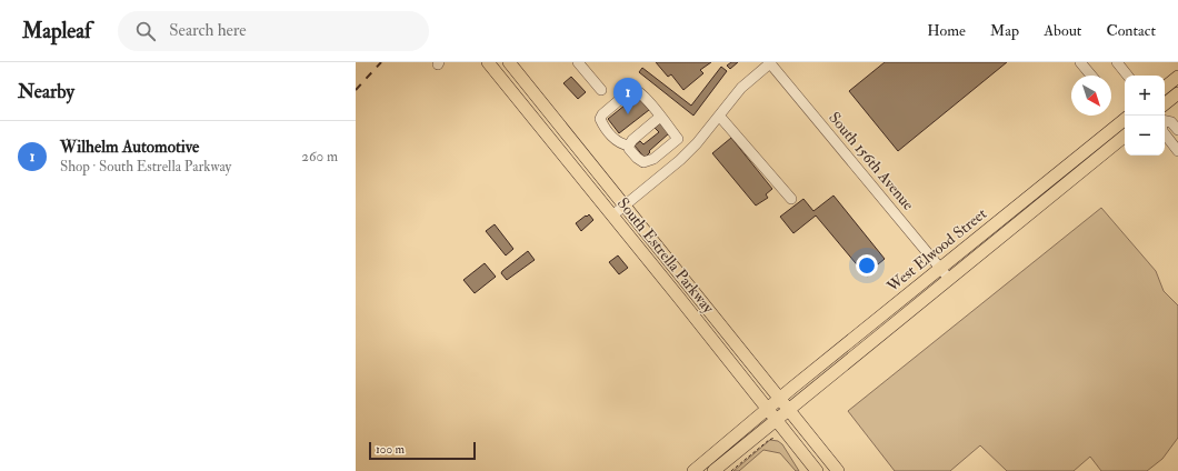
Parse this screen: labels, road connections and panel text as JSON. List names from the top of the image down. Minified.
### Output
{"streets":{"main road":["West Elwood Street","South Estrella Parkway"],"street":["South 156th Avenue"]},"crossings":[["South 156th Avenue","West Elwood Street"],["West Elwood Street","South Estrella Parkway"]],"scale_bar":"100 m","north":"bottom right","page":{"header":"Mapleaf","search":"Search here","nav":["Home","Map","About","Contact"],"heading":"Nearby","map_buttons":["+","−"],"pins":"1","list":[{"mark":"1","name":"Wilhelm Automotive","note":"Shop · South Estrella Parkway","value":"260 m"}],"scale":"100 m"}}
